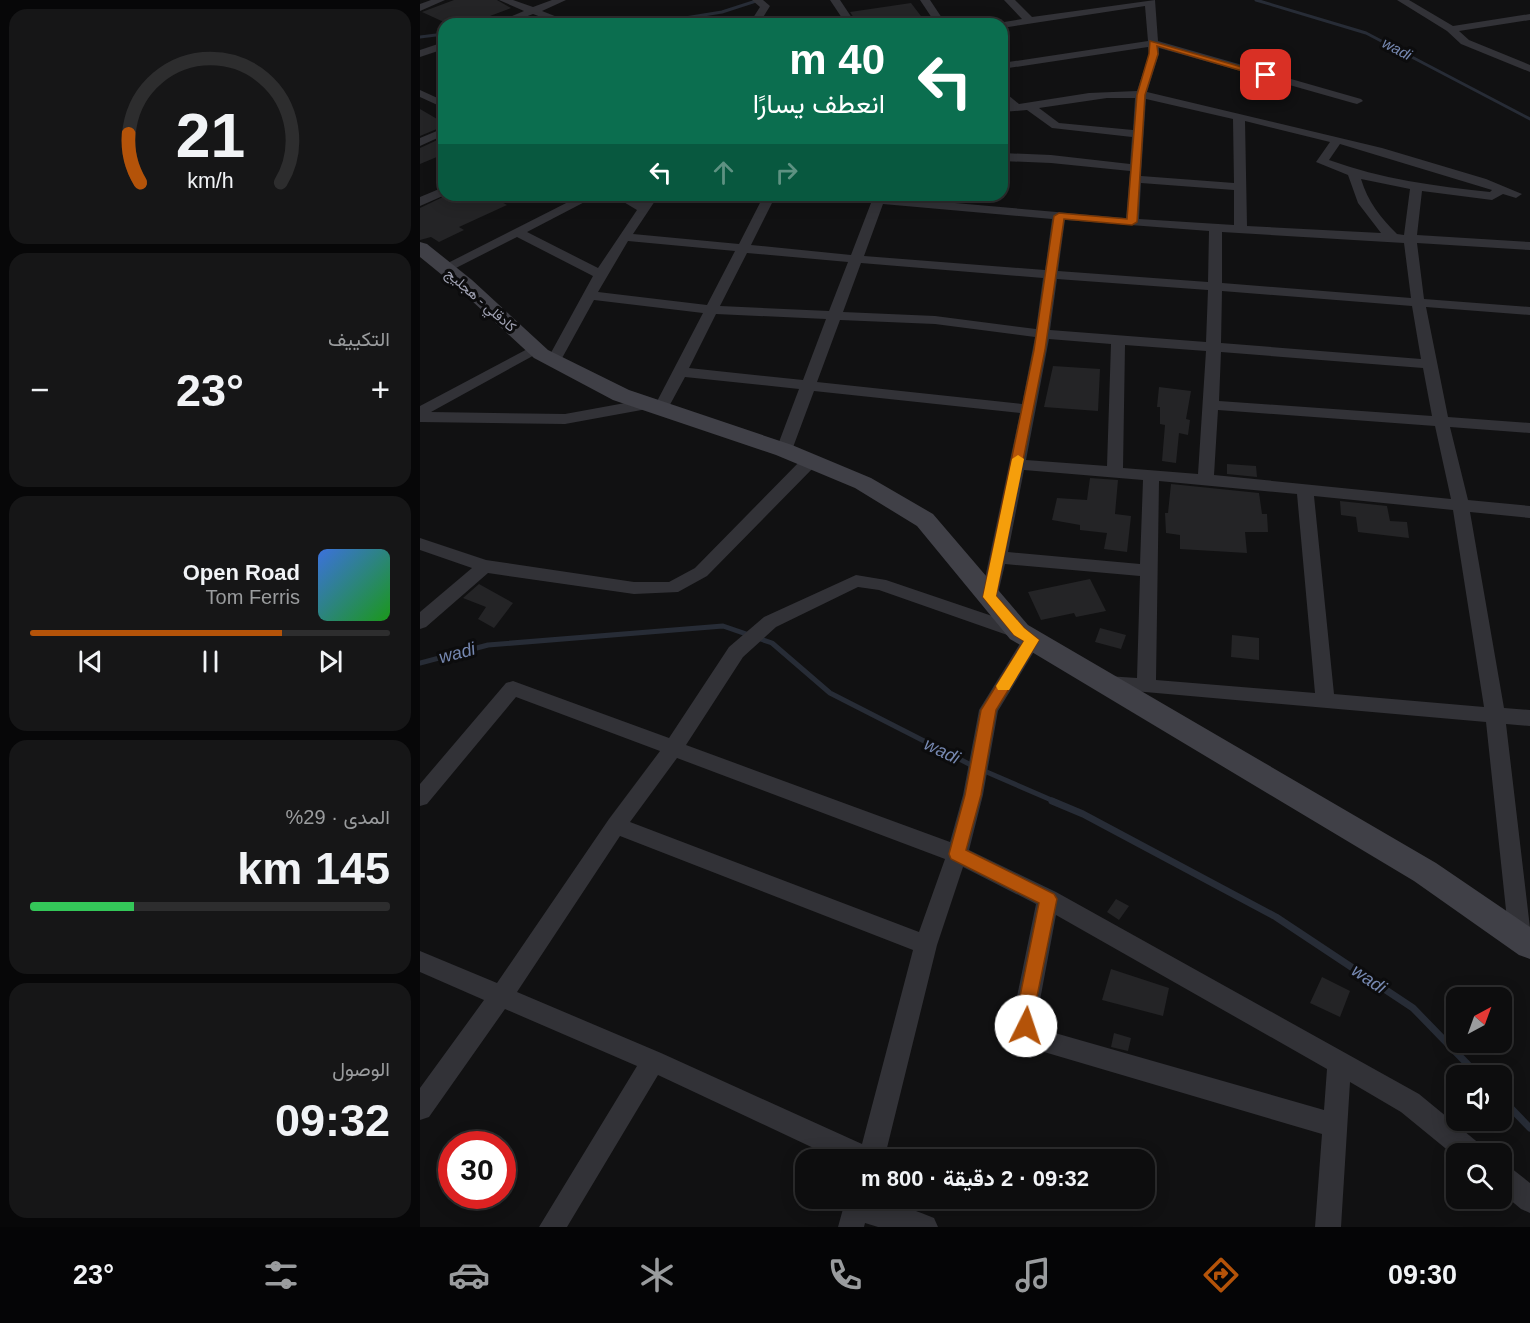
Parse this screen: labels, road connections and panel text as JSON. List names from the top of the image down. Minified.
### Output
{"streets":{"street":["كادقلي - هجليج"]},"water":["wadi"],"north":"top right","page":{"turn":["40 m","انعطف يسارًا"],"tile":["التكييف",["المدى · 29%","145 km"],["الوصول","09:32"]],"heat":["−","23°","+"],"song":["Open Road","Tom Ferris"],"limit":"30","trip":"09:32 · 2 دقيقة · 800 m","tabs":["09:30","23°"],"gauge":["21","km/h"]}}
